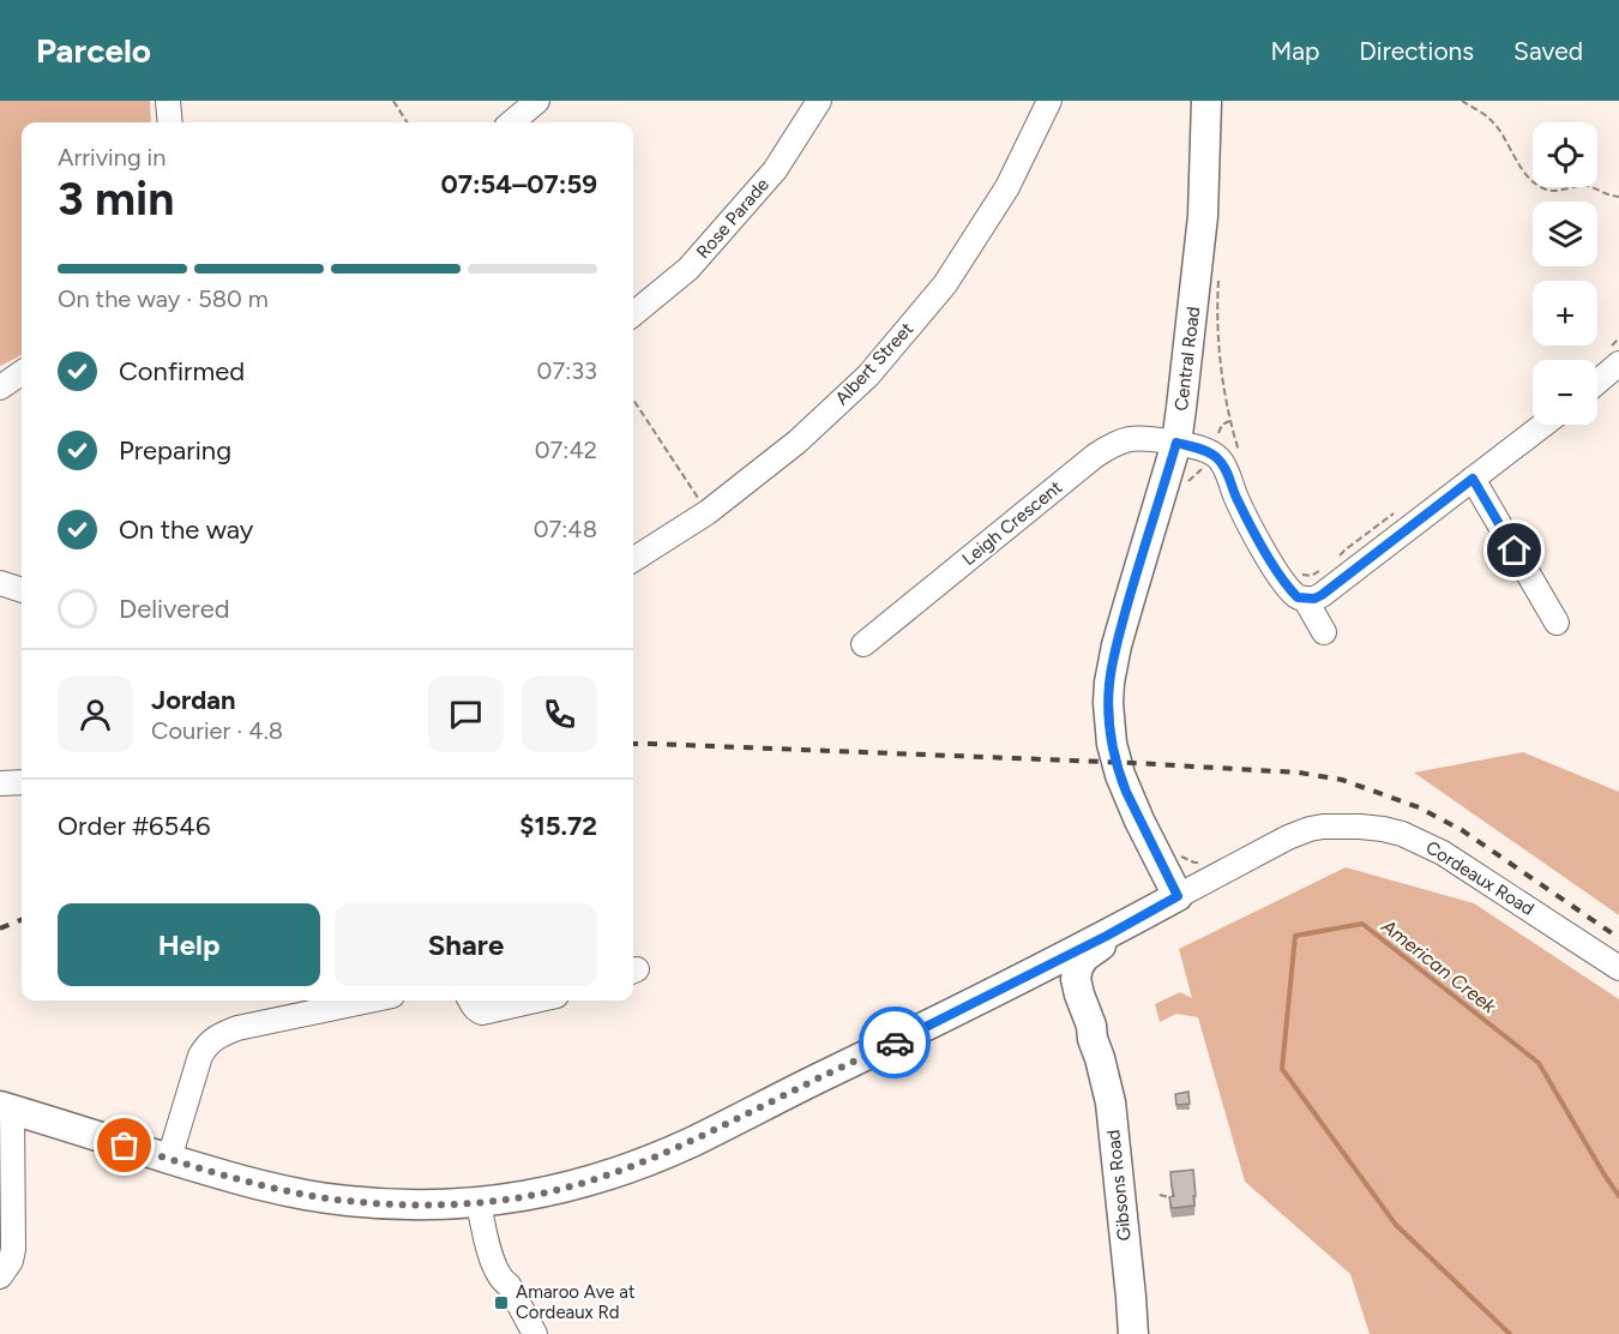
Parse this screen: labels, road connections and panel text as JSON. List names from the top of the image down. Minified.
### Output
{"streets":{"main road":["Central Road","Cordeaux Road","Gibsons Road"],"street":["Rose Parade","Albert Street","Leigh Crescent"]},"crossings":[["Central Road","Leigh Crescent"],["Central Road","Cordeaux Road"],["Cordeaux Road","Gibsons Road"]],"water":["American Creek"],"places":{"transit":["Amaroo Ave at Cordeaux Rd"]},"page":{"header":"Parcelo","nav":["Map","Directions","Saved"],"map_buttons":["+","−"],"heading":["3 min","Arriving in","07:54–07:59"],"panel":["Jordan","Courier · 4.8","Order #6546","$15.72"],"bar":"On the way · 580 m","list":[["Confirmed","07:33"],["Preparing","07:42"],["On the way","07:48"],"Delivered"],"buttons":["Help","Share"]}}
